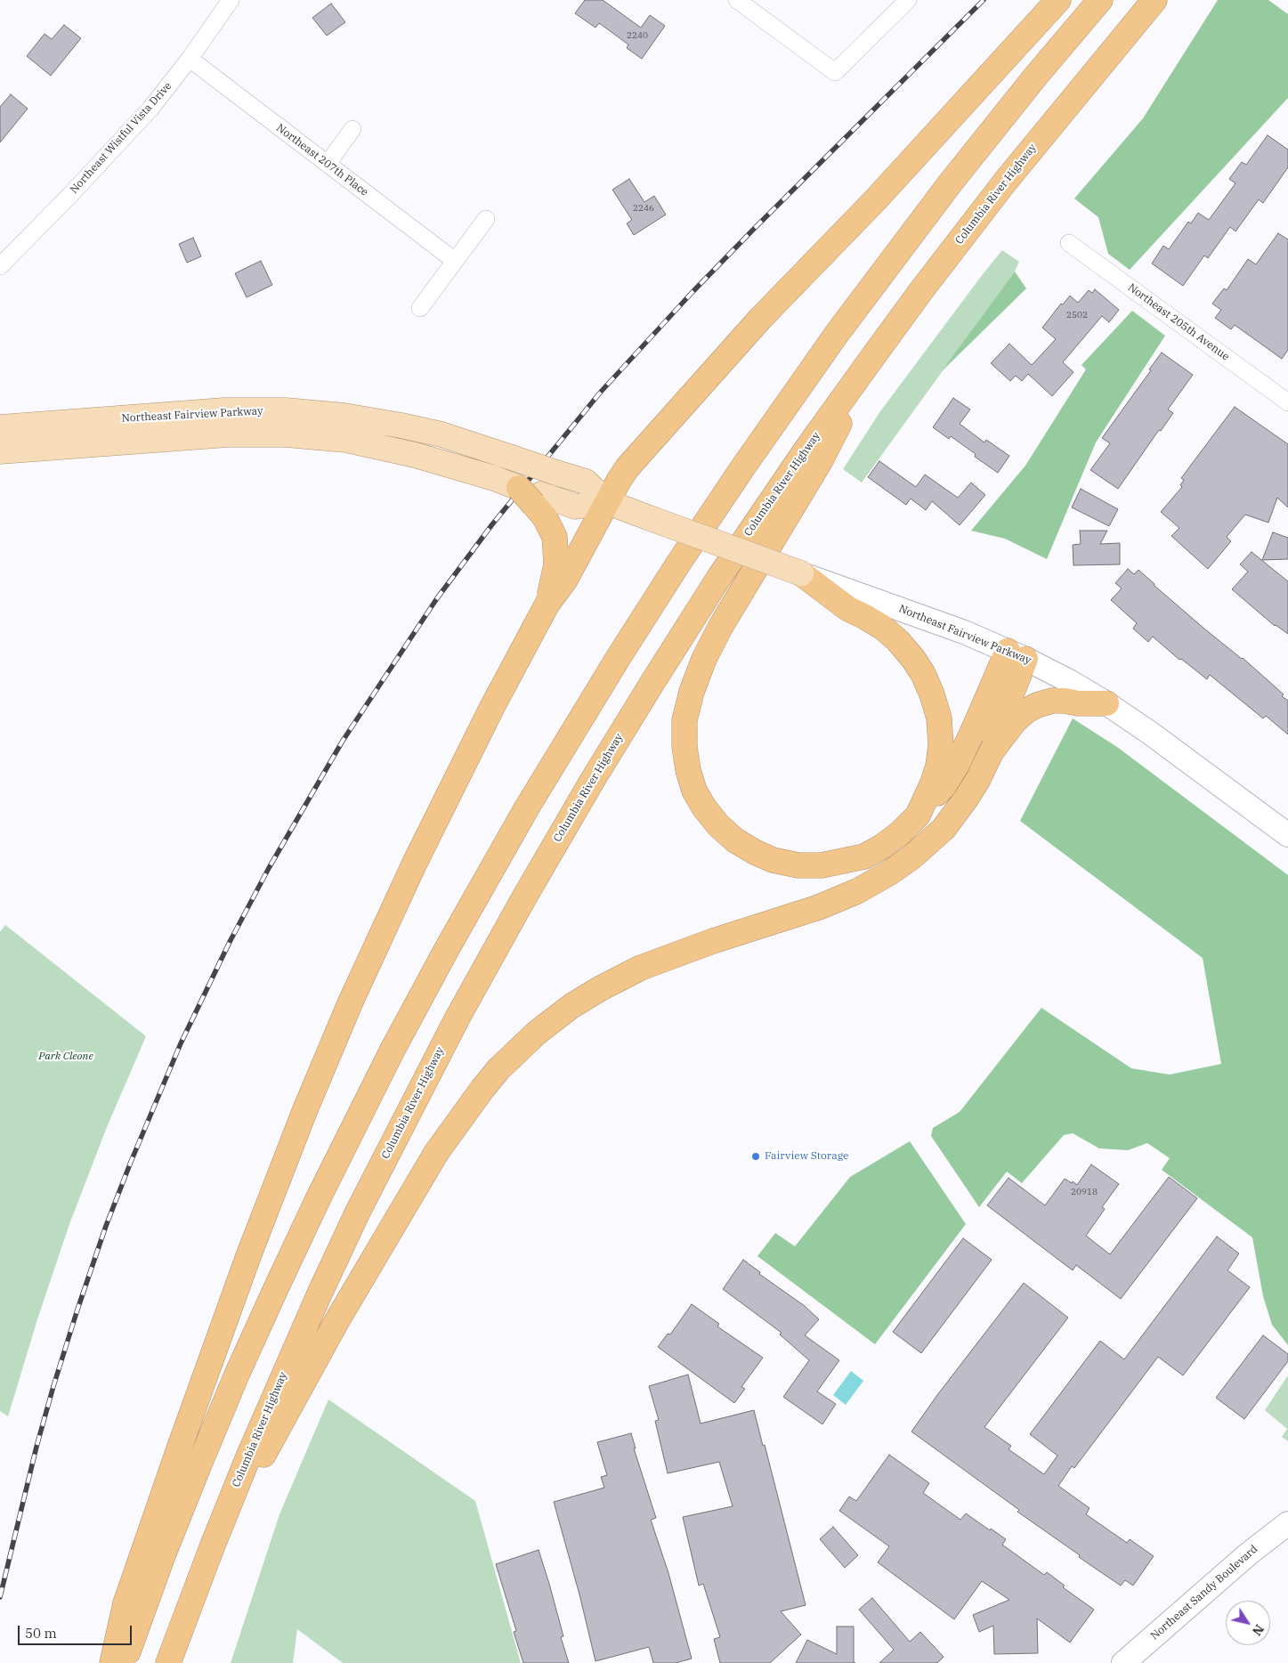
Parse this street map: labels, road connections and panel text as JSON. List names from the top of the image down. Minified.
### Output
{"streets":{"highway":["Columbia River Highway"],"main road":["Northeast Fairview Parkway","Northeast Sandy Boulevard"],"street":["Northeast Wistful Vista Drive","Northeast 207th Place","Northeast 205th Avenue"]},"crossings":[["Northeast Wistful Vista Drive","Northeast 207th Place"]],"parks":["Park Cleone"],"places":["Fairview Storage"],"house_numbers":["2240","2246","2502","20918"],"scale_bar":"50 m","north":"bottom right"}
